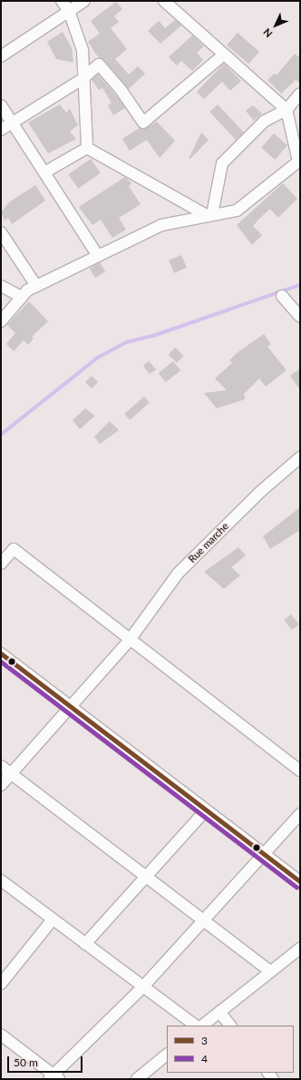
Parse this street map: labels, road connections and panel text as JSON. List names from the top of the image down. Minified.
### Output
{"streets":{"street":["Rue marche"]},"lines":["transit line 3","transit line 4"],"legend":["3","4"],"scale_bar":"50 m","north":"bottom left"}
